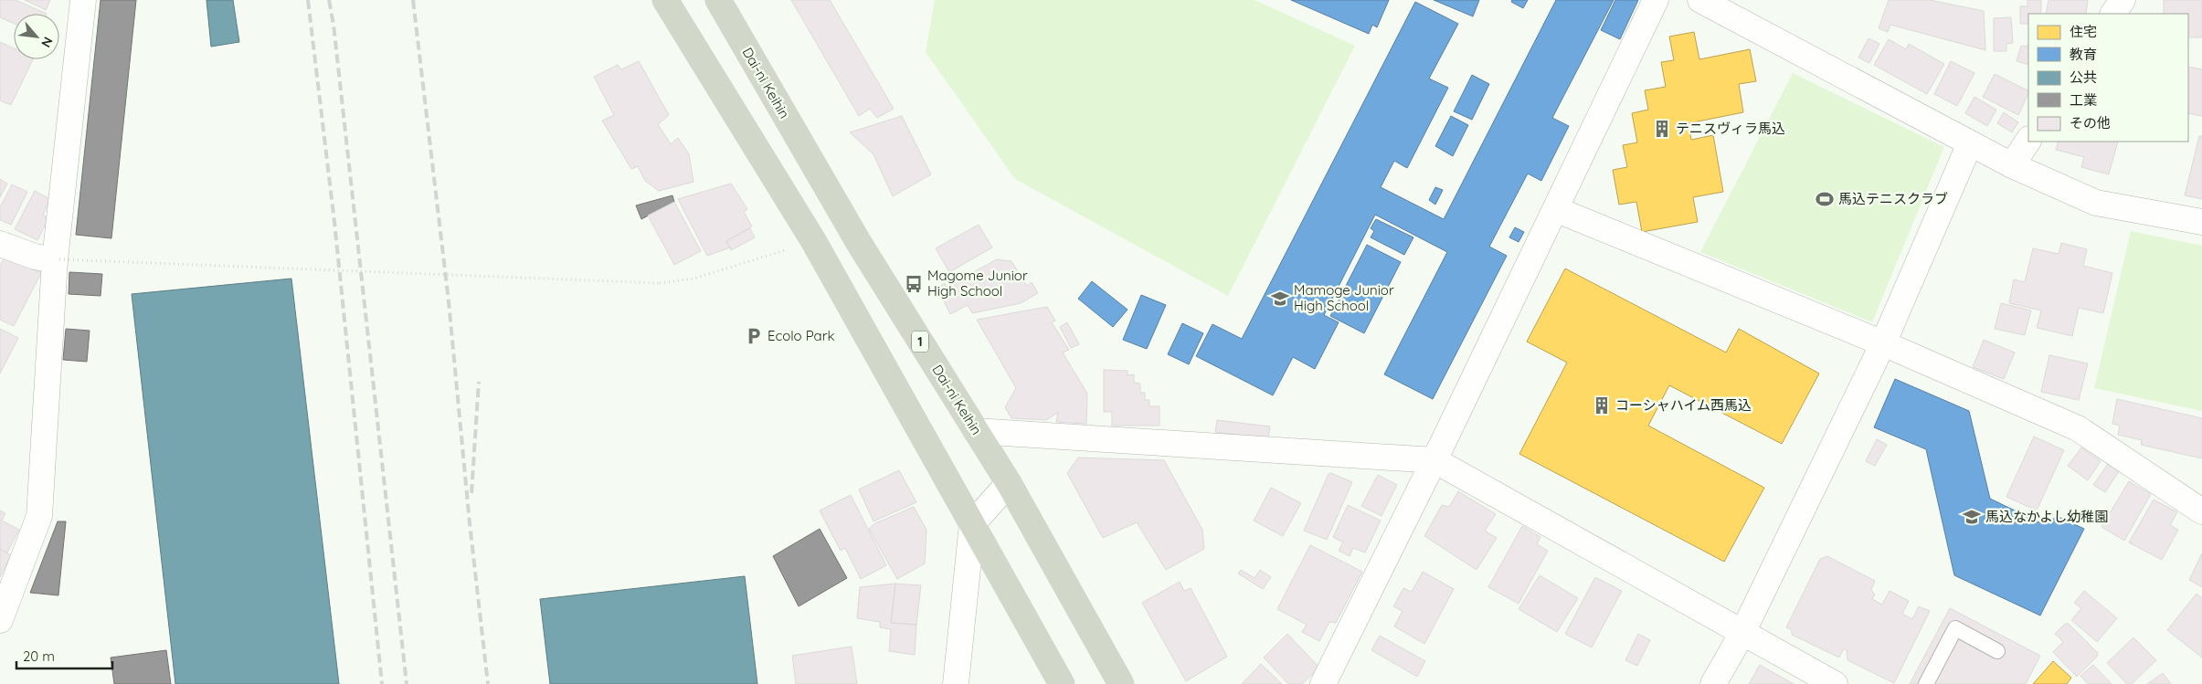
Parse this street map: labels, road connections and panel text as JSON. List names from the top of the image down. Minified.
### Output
{"streets":{"highway":["Dai-ni Keihin","1"]},"places":{"building":["テニスヴィラ馬込","コーシャハイム西馬込"],"sports":["馬込テニスクラブ"],"bus stop":["Magome Junior High School"],"school or university":["Mamoge Junior High School","馬込なかよし幼稚園"],"parking":["Ecolo Park"]},"legend":["住宅","教育","公共","工業","その他"],"scale_bar":"20 m","north":"bottom right"}
